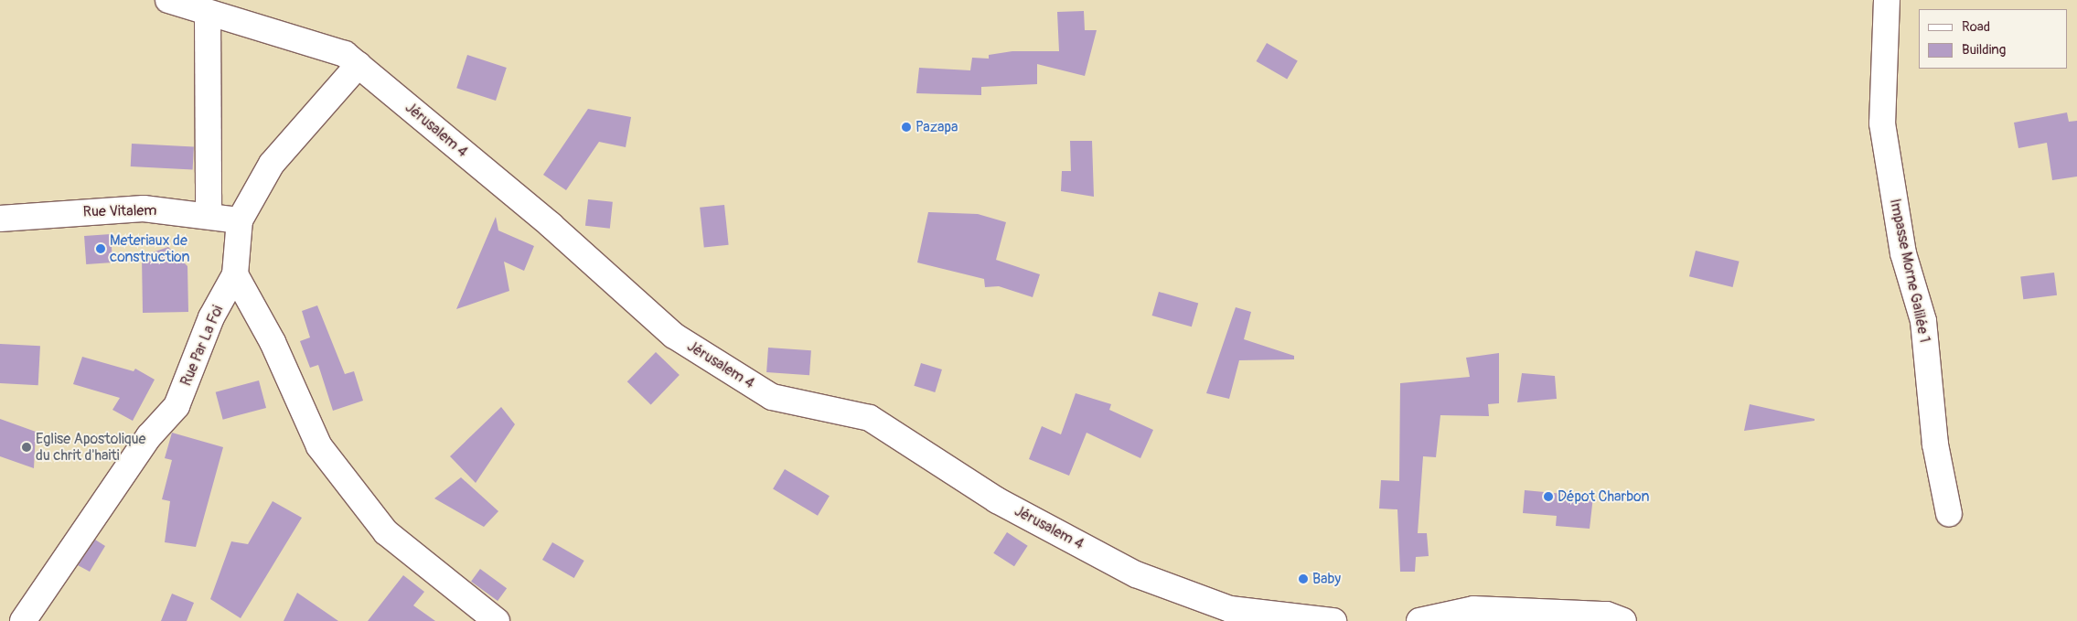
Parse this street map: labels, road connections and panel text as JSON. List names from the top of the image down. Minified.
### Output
{"streets":{"street":["Jérusalem 4","Rue Vitalem","Impasse Morne Galilée 1","Rue Par La Foi"]},"crossings":[["Jérusalem 4","Rue Par La Foi"],["Rue Vitalem","Rue Par La Foi"]],"places":["Pazapa","Meteriaux de construction","Eglise Apostolique du chrit d'haiti","Dépot Charbon","Baby"],"legend":["Road","Building"]}
